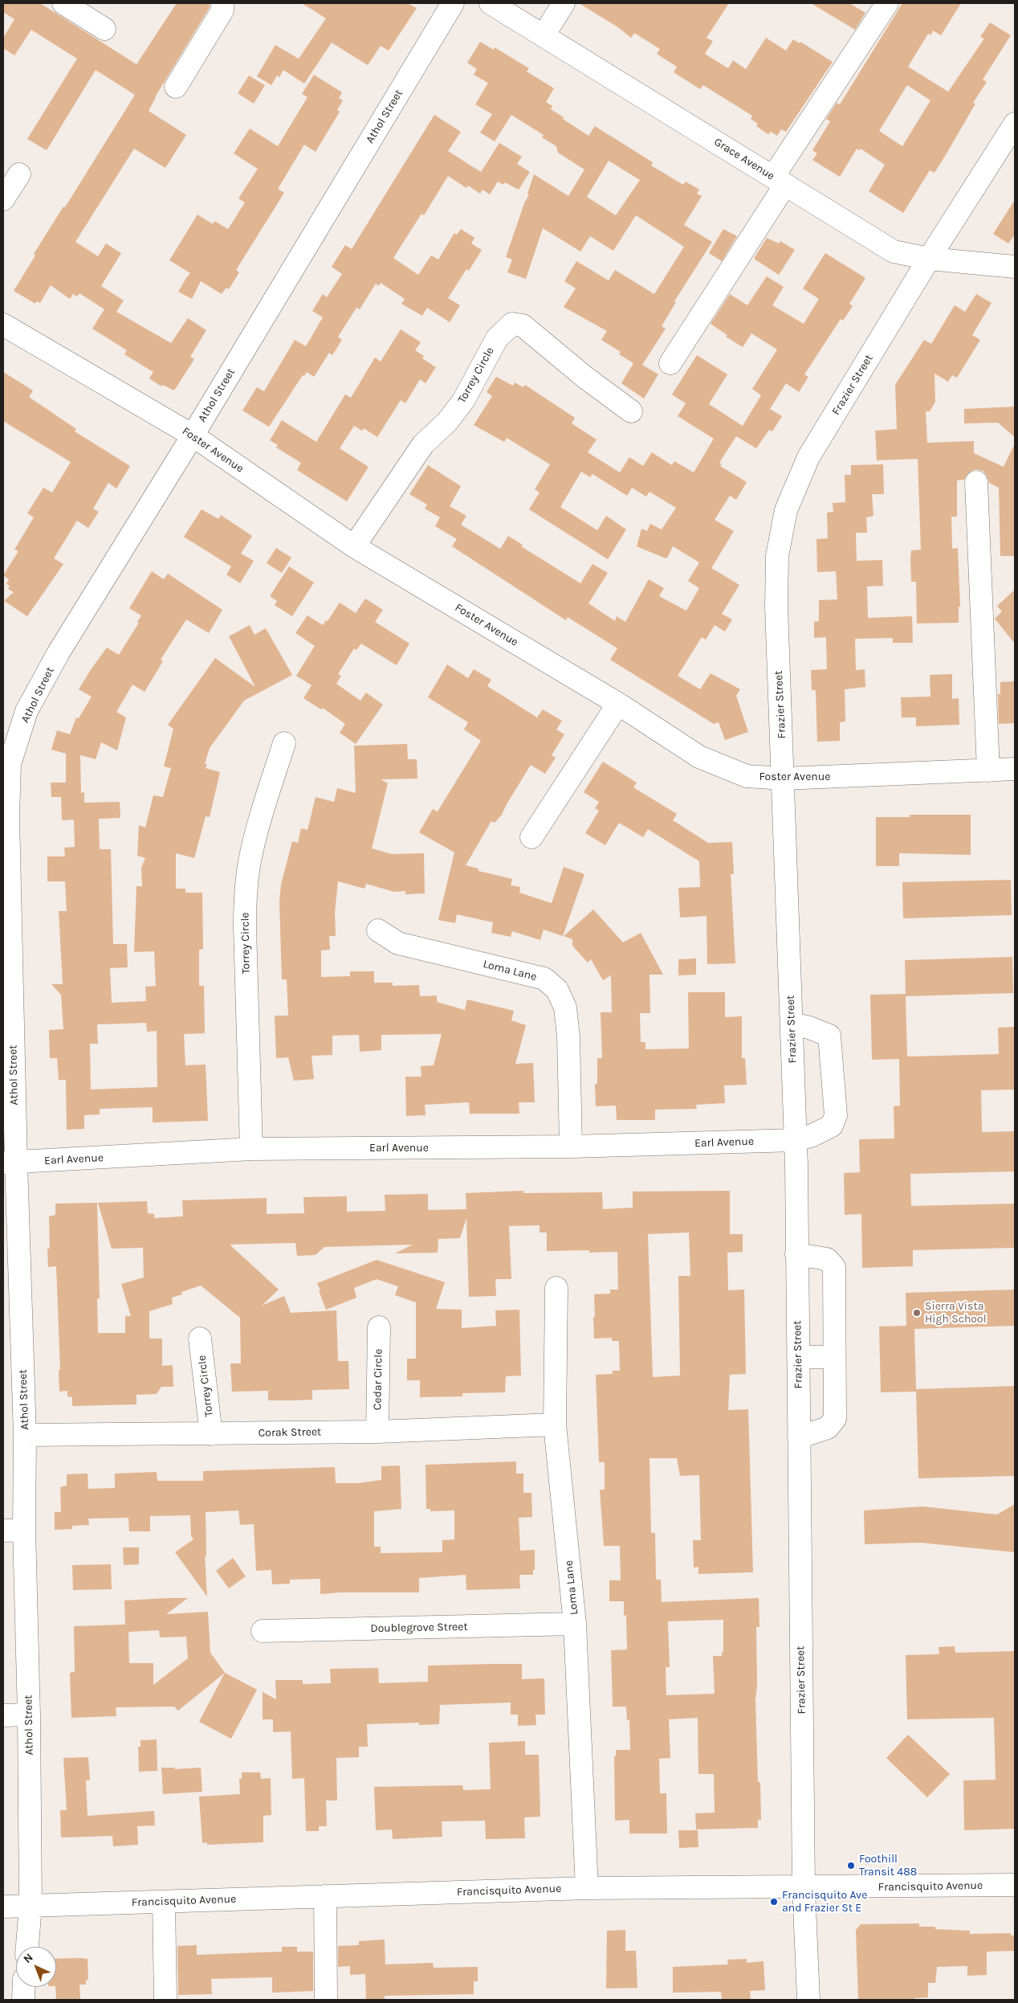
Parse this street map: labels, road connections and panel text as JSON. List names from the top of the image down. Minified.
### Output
{"streets":{"street":["Athol Street","Grace Avenue","Torrey Circle","Frazier Street","Foster Avenue","Loma Lane","Earl Avenue","Cedar Circle","Corak Street","Doublegrove Street","Francisquito Avenue"]},"crossings":[["Athol Street","Foster Avenue"],["Athol Street","Earl Avenue"],["Athol Street","Corak Street"],["Athol Street","Francisquito Avenue"],["Grace Avenue","Frazier Street"],["Torrey Circle","Foster Avenue"],["Torrey Circle","Earl Avenue"],["Torrey Circle","Corak Street"],["Frazier Street","Foster Avenue"],["Frazier Street","Earl Avenue"],["Frazier Street","Francisquito Avenue"],["Loma Lane","Earl Avenue"],["Loma Lane","Corak Street"],["Loma Lane","Doublegrove Street"],["Loma Lane","Francisquito Avenue"],["Cedar Circle","Corak Street"]],"places":["Sierra Vista High School","Foothill Transit 488","Francisquito Ave and Frazier St E"],"north":"top left"}
